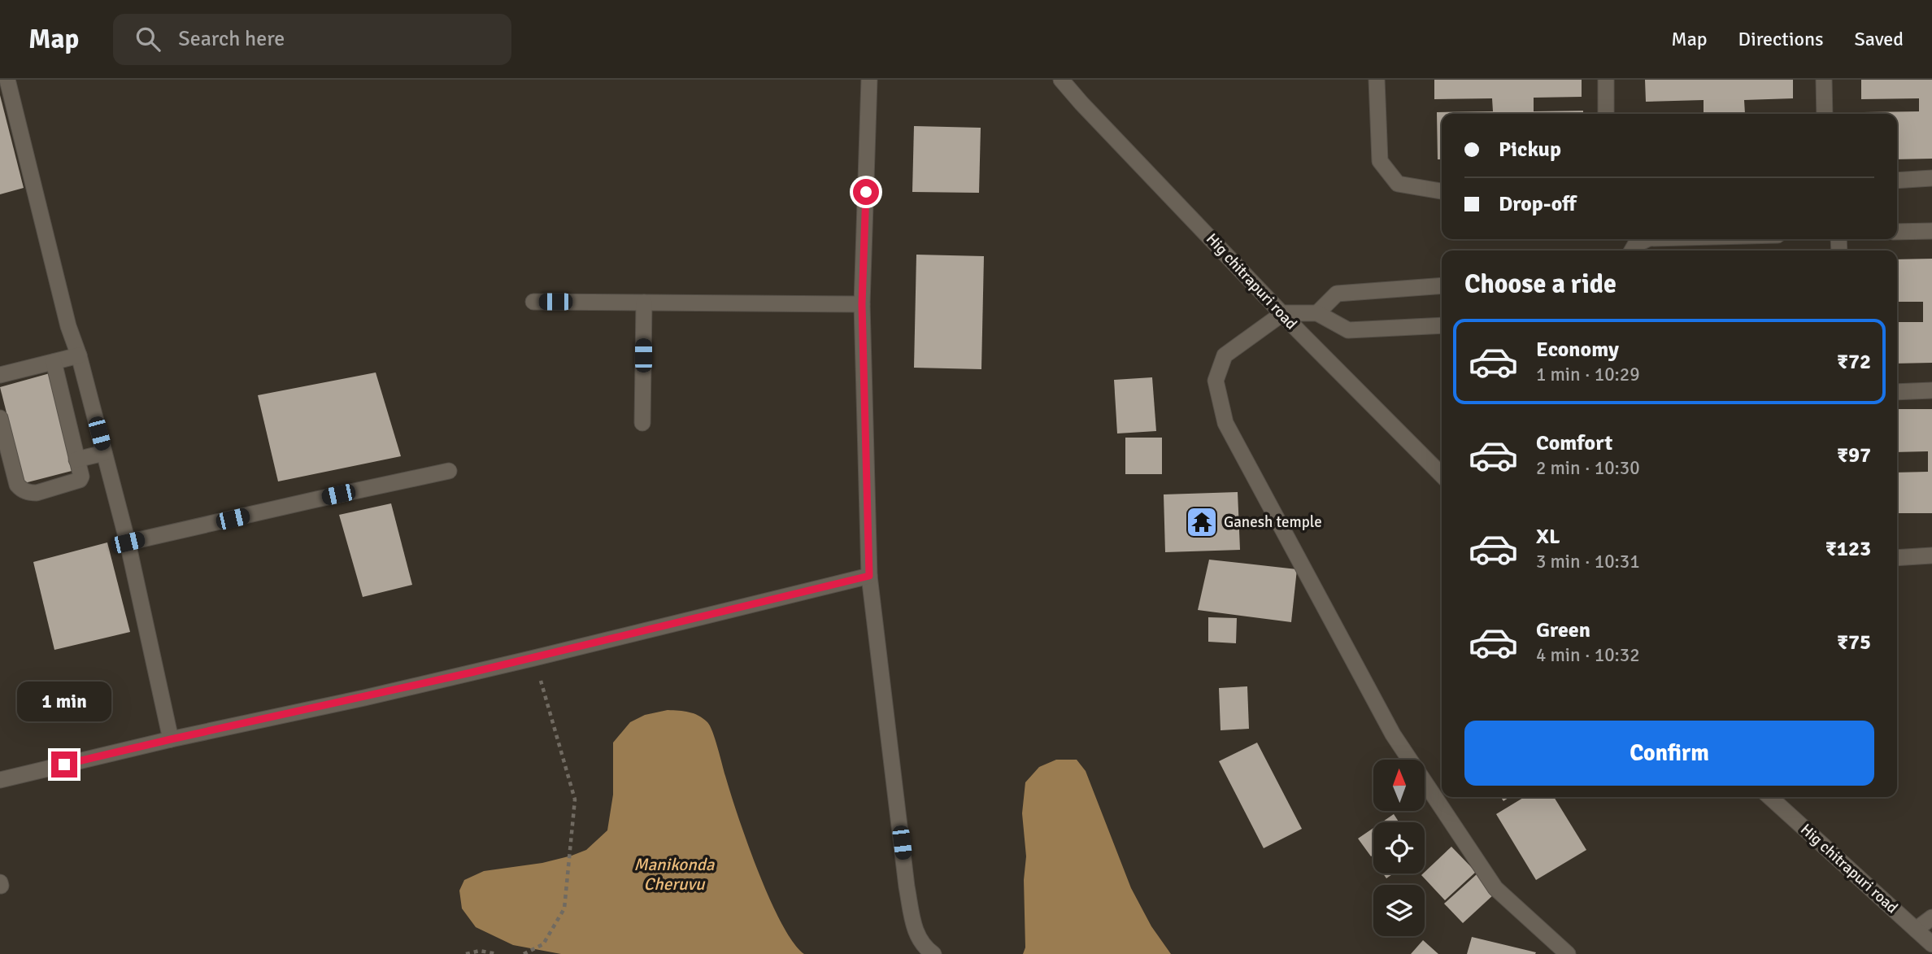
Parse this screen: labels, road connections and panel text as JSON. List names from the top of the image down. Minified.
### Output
{"streets":{"street":["Hig chitrapuri road"]},"water":["Manikonda Cheruvu"],"places":{"temple":["Ganesh temple"]},"north":"top","page":{"header":"Map","search":"Search here","nav":["Map","Directions","Saved"],"banner":["Pickup","Drop-off"],"heading":"Choose a ride","list":[{"name":"Economy","note":"1 min · 10:29","value":"₹72"},{"name":"Comfort","note":"2 min · 10:30","value":"₹97"},{"name":"XL","note":"3 min · 10:31","value":"₹123"},{"name":"Green","note":"4 min · 10:32","value":"₹75"}],"bubble":"1 min","buttons":"Confirm"}}
